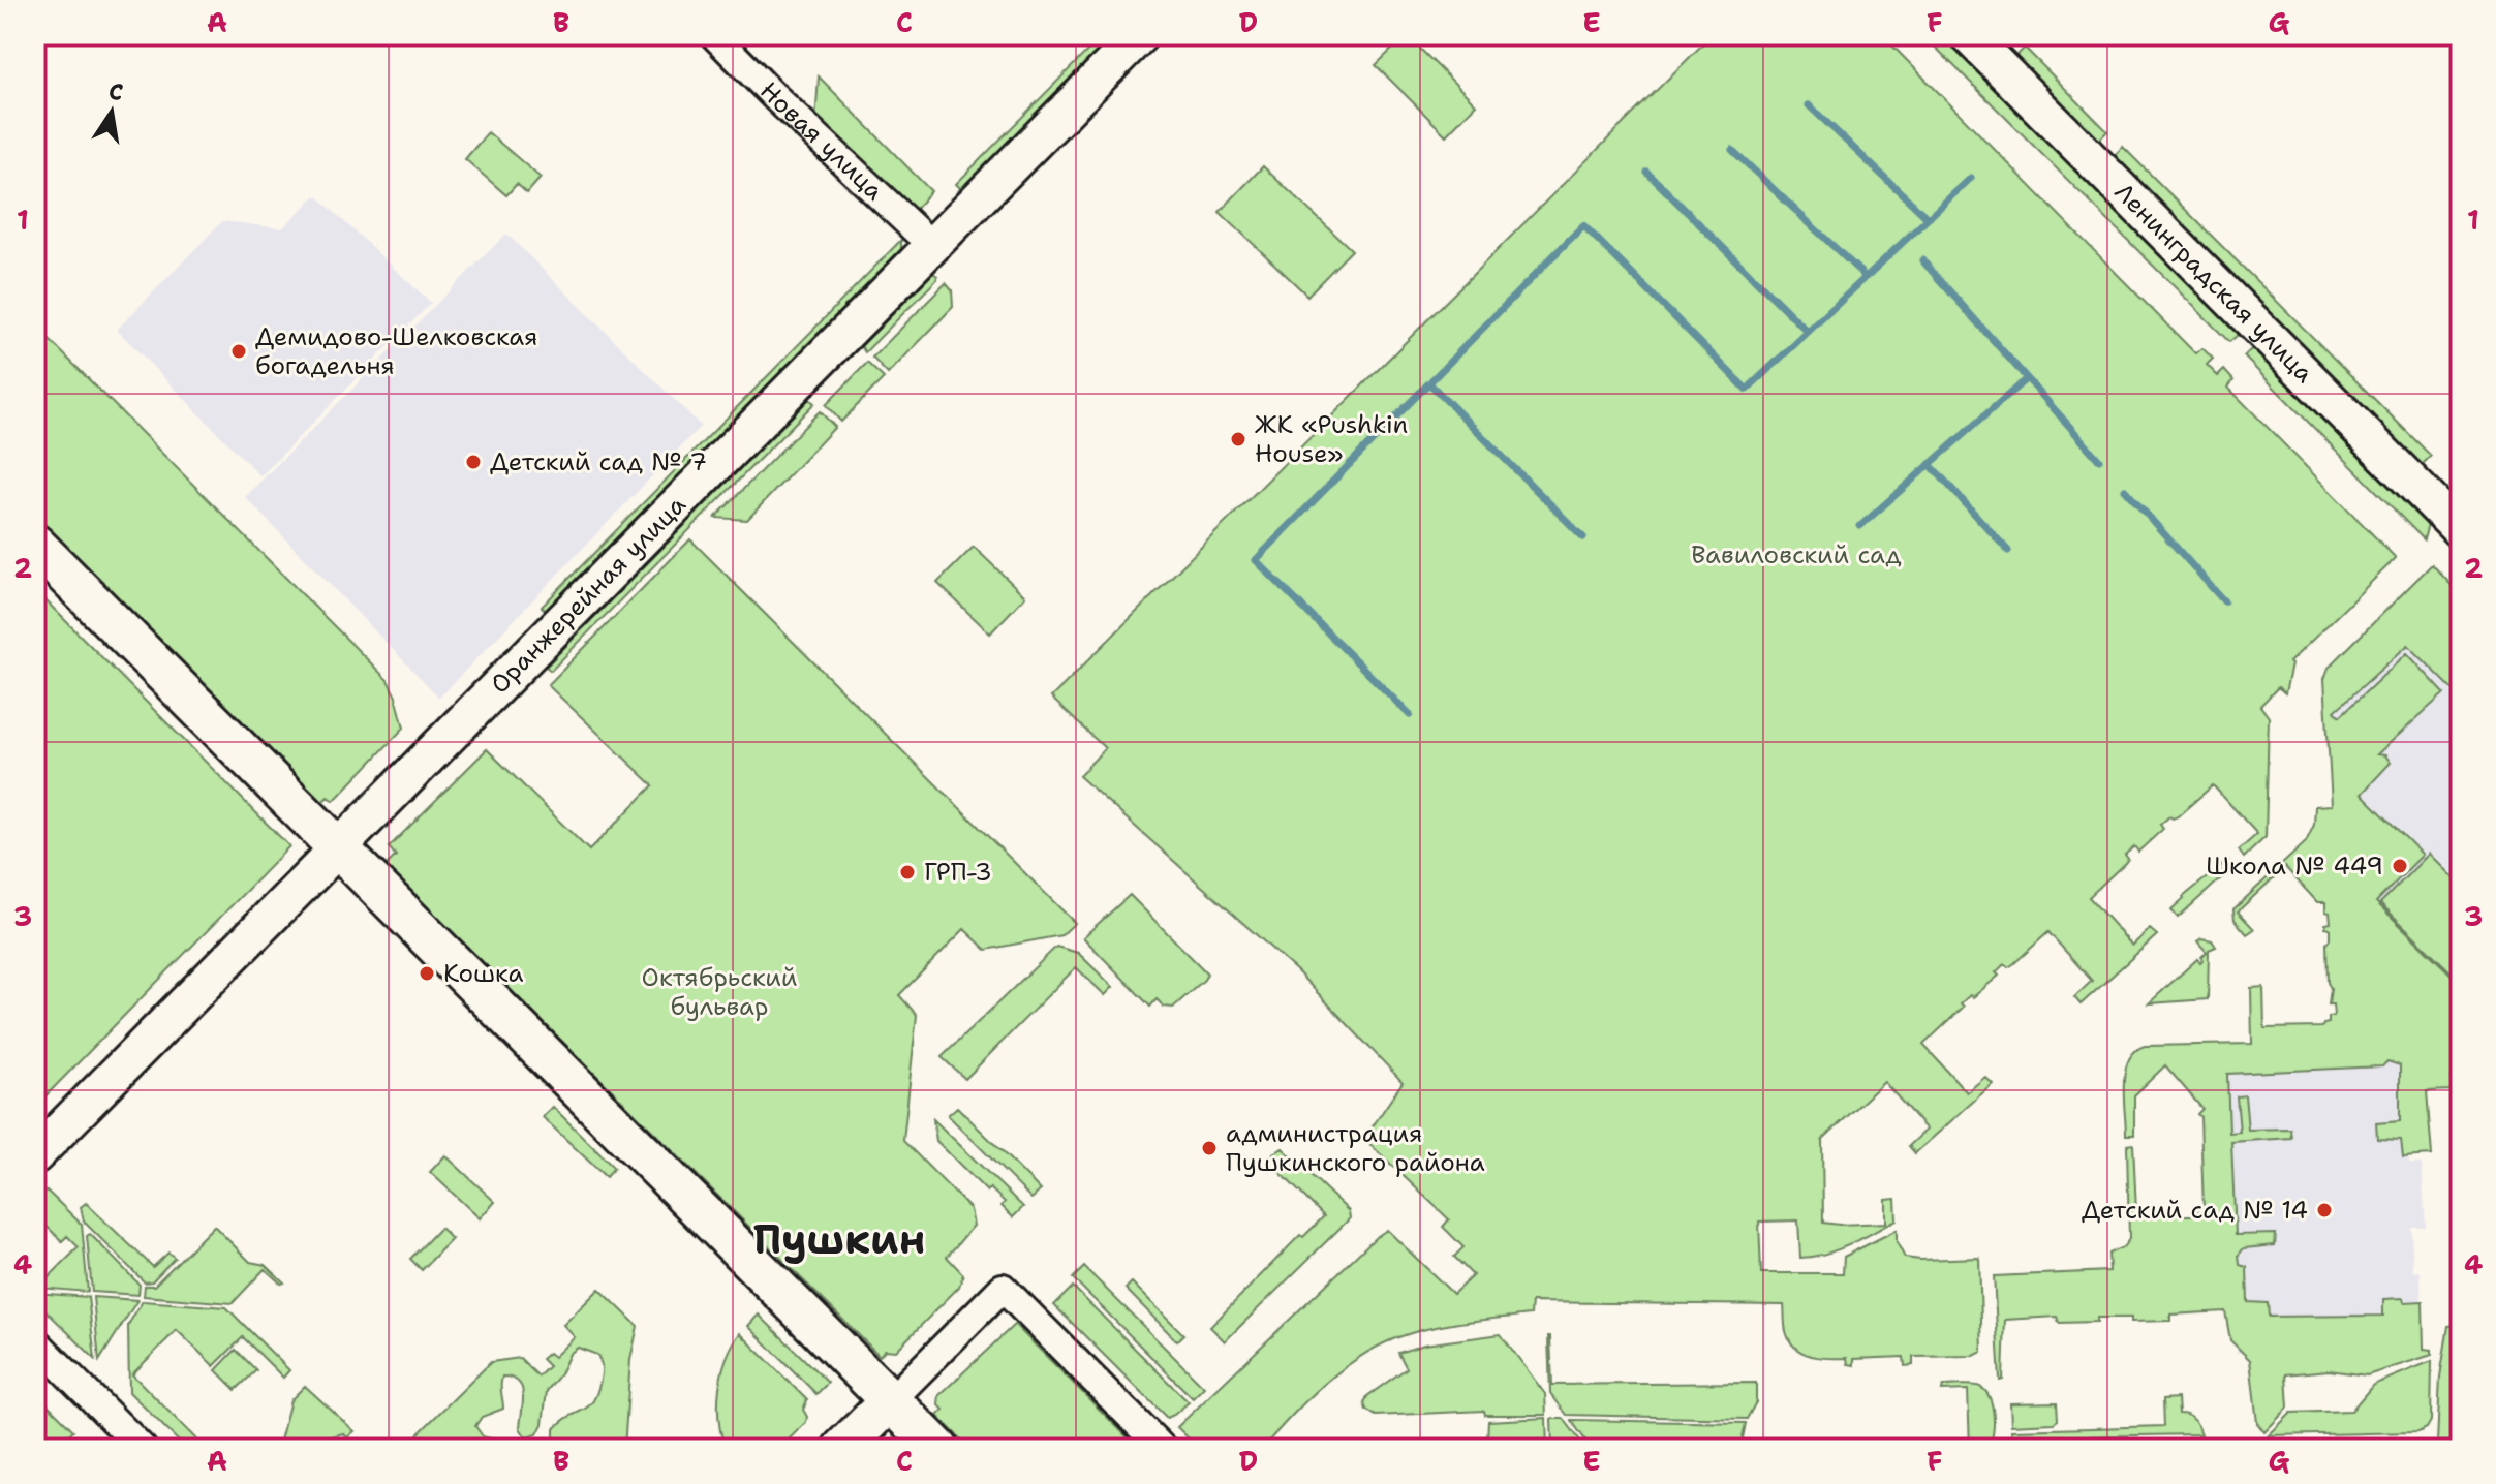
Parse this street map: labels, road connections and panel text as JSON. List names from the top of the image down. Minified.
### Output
{"streets":{"street":["Новая улица","Ленинградская улица","Оранжерейная улица"]},"crossings":[["Новая улица","Оранжерейная улица"]],"districts":["Пушкин"],"parks":["Вавиловский сад","Октябрьский бульвар"],"places":["Демидово-Шелковская богадельня","ЖК «Pushkin House»","Детский сад № 7","Школа № 449","ГРП-3","Кошка","администрация Пушкинского района","Детский сад № 14"],"north":"top","grid":{"columns":["A","B","C","D","E","F","G"],"rows":["1","2","3","4"]}}
